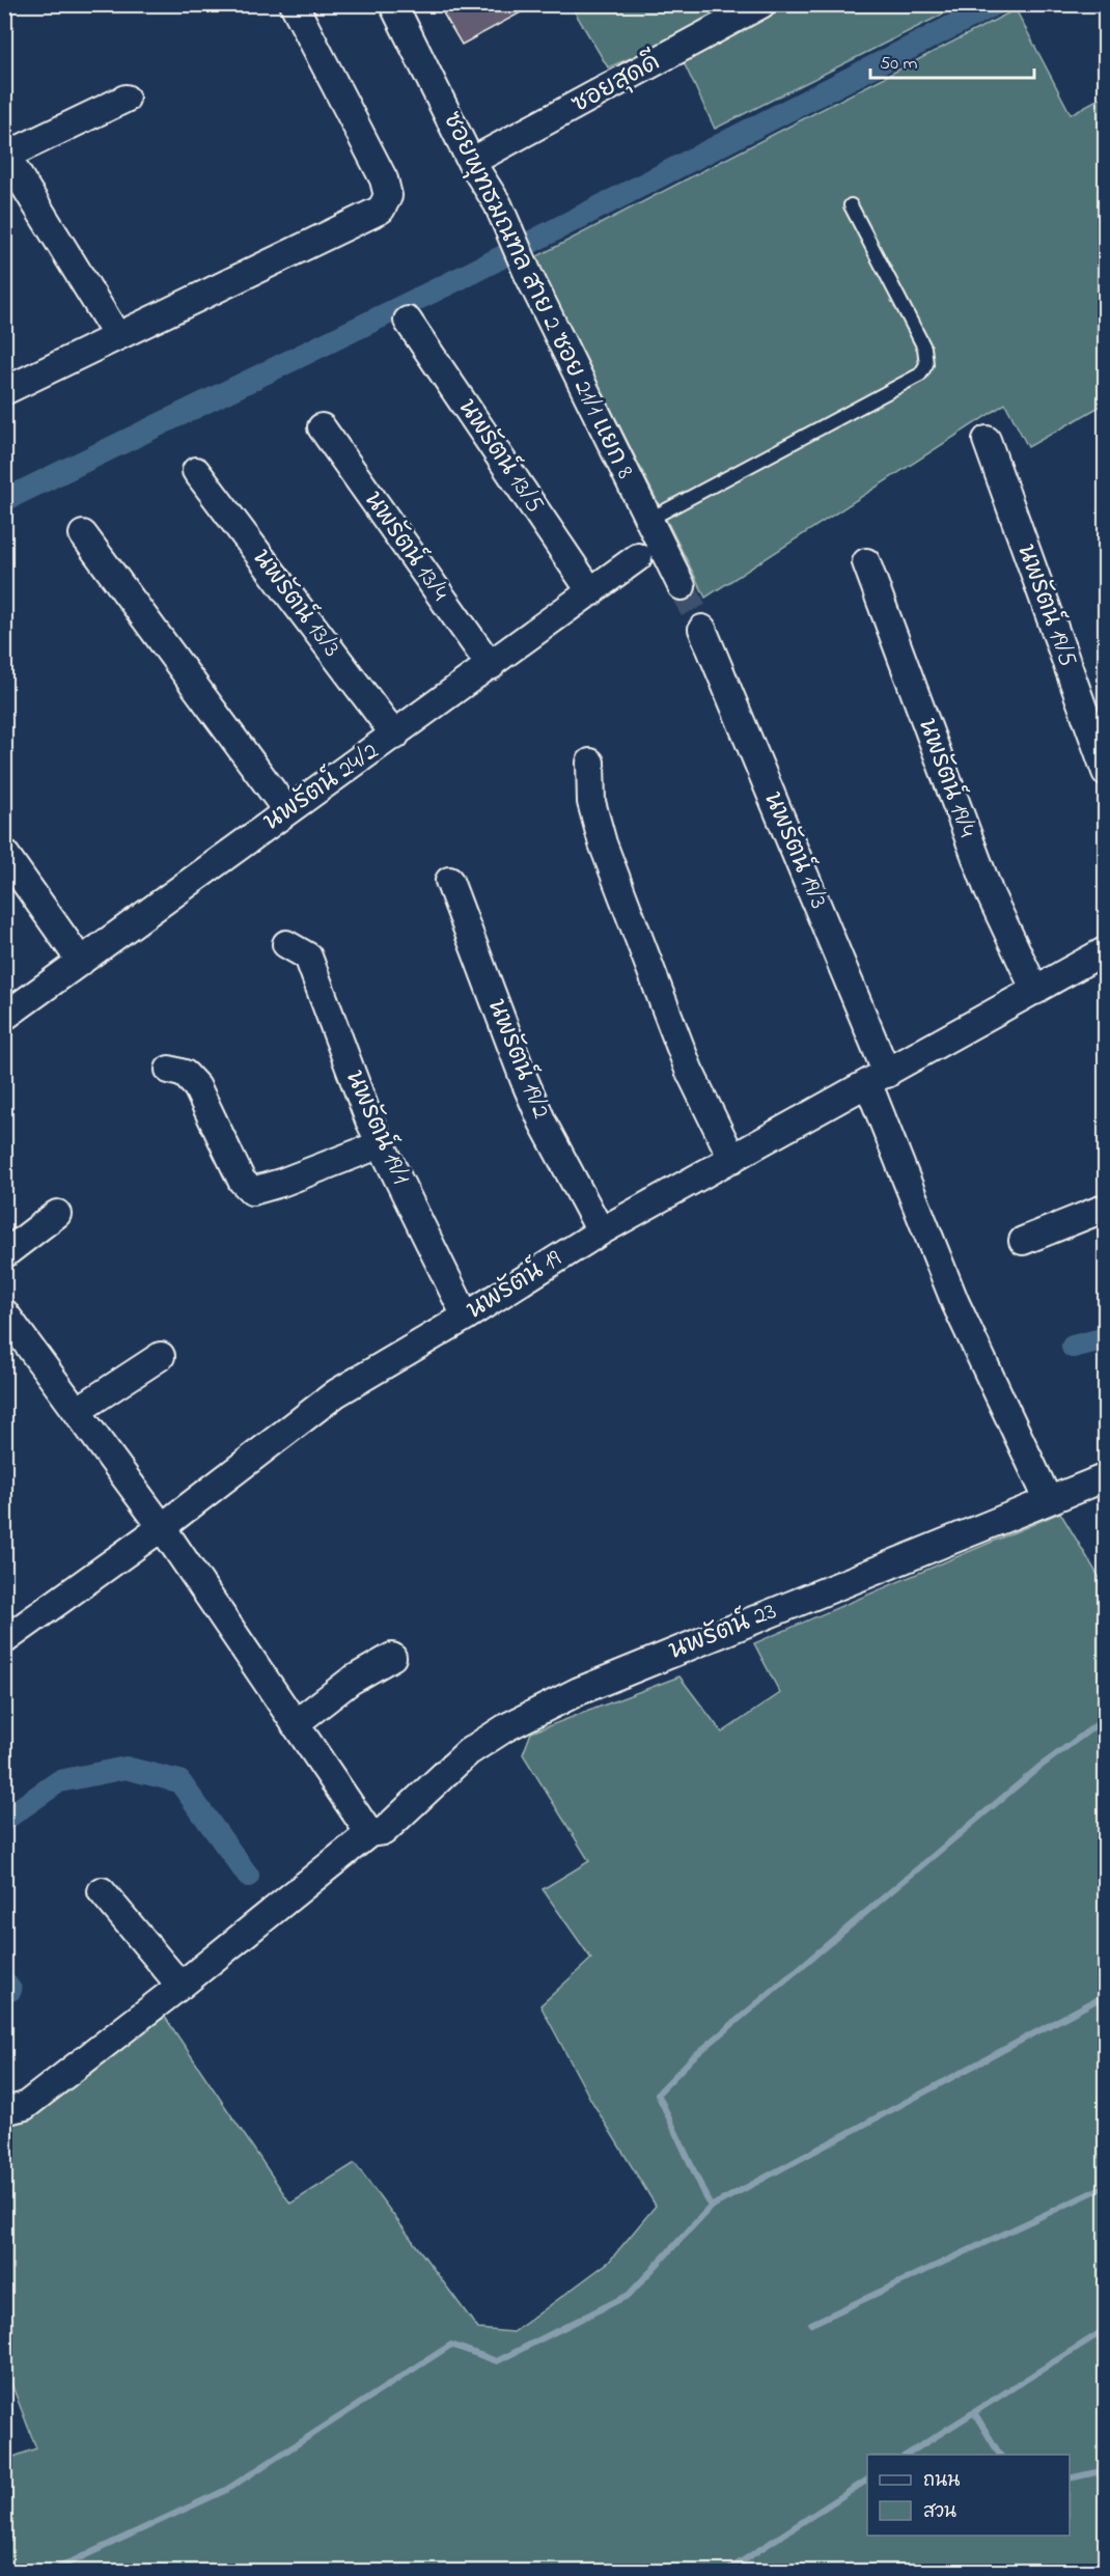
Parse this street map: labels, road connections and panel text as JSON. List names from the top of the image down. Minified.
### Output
{"streets":{"street":["ซอยสุดดี","ซอยพุทธมณฑล สาย 2 ซอย 21/1 แยก 8","นพรัตน์ 13/5","นพรัตน์ 13/4","นพรัตน์ 13/3","นพรัตน์ 19/5","นพรัตน์ 19/4","นพรัตน์ 24/2","นพรัตน์ 19/3","นพรัตน์ 19/2","นพรัตน์ 19/1","นพรัตน์ 19","นพรัตน์ 23"]},"crossings":[["ซอยสุดดี","ซอยพุทธมณฑล สาย 2 ซอย 21/1 แยก 8"],["นพรัตน์ 13/5","นพรัตน์ 24/2"],["นพรัตน์ 13/4","นพรัตน์ 24/2"],["นพรัตน์ 13/3","นพรัตน์ 24/2"],["นพรัตน์ 19/4","นพรัตน์ 19"],["นพรัตน์ 19/3","นพรัตน์ 19"],["นพรัตน์ 19/3","นพรัตน์ 23"],["นพรัตน์ 19/2","นพรัตน์ 19"],["นพรัตน์ 19/1","นพรัตน์ 19"]],"legend":["ถนน","สวน"],"scale_bar":"50 m"}
